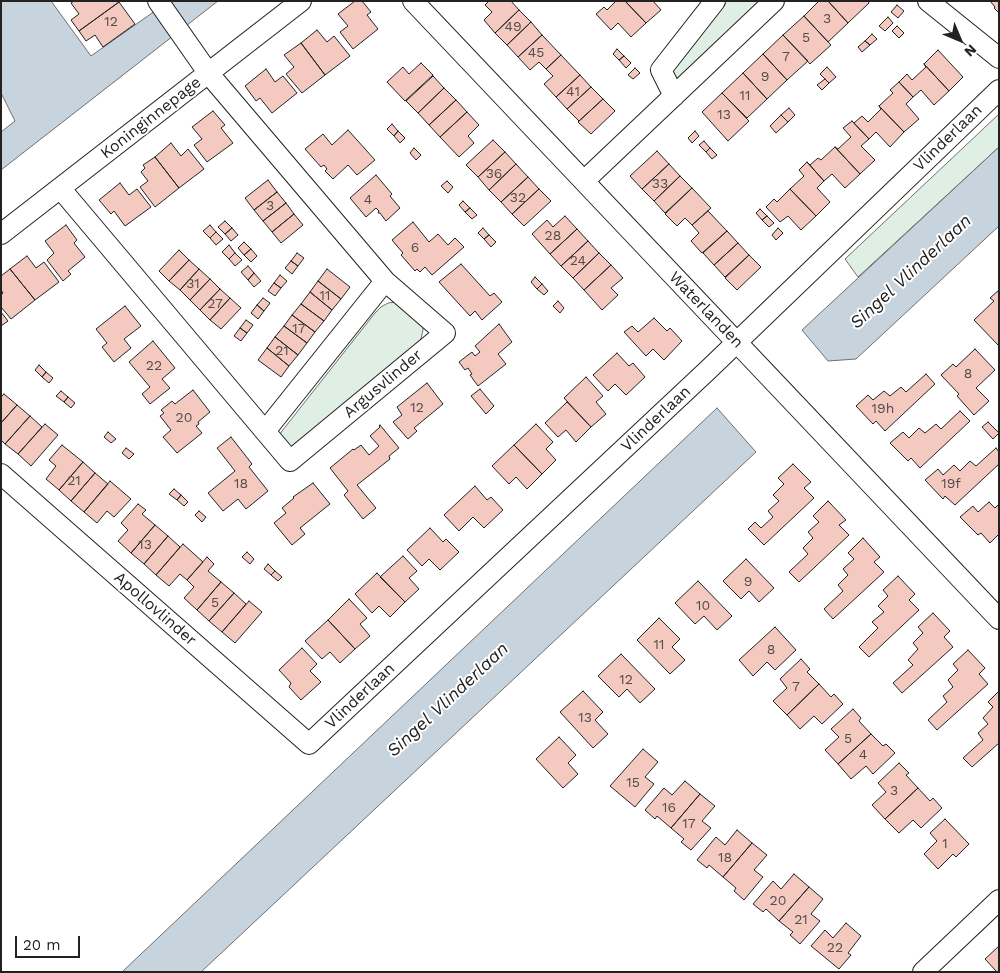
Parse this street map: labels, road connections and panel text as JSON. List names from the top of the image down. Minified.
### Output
{"streets":{"street":["Koninginnepage","Vlinderlaan","Waterlanden","Argusvlinder","Apollovlinder"]},"crossings":[["Koninginnepage","Argusvlinder"],["Vlinderlaan","Waterlanden"],["Vlinderlaan","Apollovlinder"]],"water":["Singel Vlinderlaan"],"house_numbers":["3","12","49","5","45","7","9","41","11","13","36","33","32","4","3","28","6","24","31","11","27","17","21","22","8","12","19h","20","21","18","19f","13","9","5","10","11","8","12","7","13","5","4","15","3","16","17","1","18","20","21","22"],"scale_bar":"20 m","north":"bottom right"}
